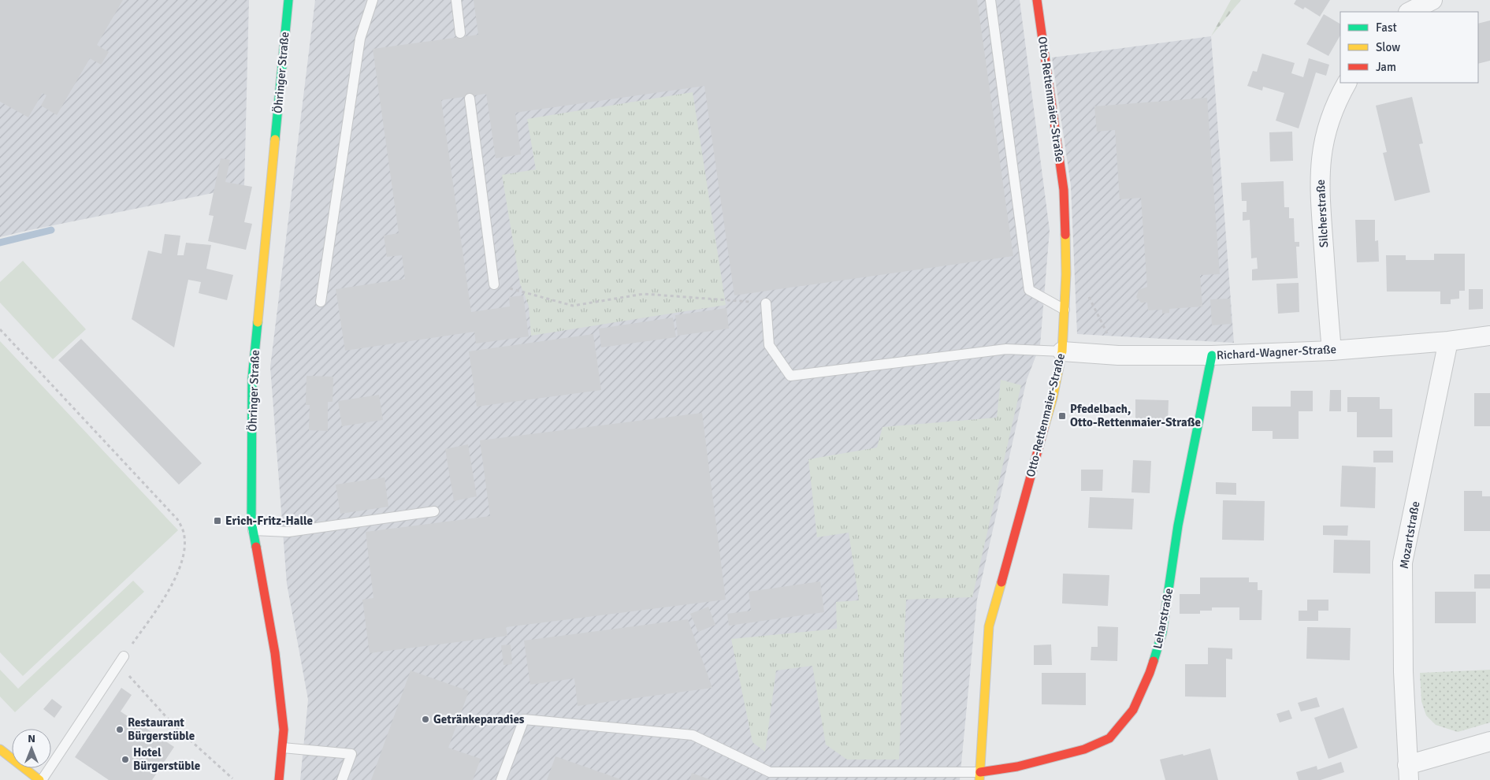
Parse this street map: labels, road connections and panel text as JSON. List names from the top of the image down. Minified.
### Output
{"streets":{"street":["Öhringer Straße","Otto-Rettenmaier-Straße","Silcherstraße","Richard-Wagner-Straße","Mozartstraße","Leharstraße"]},"crossings":[["Otto-Rettenmaier-Straße","Richard-Wagner-Straße"],["Otto-Rettenmaier-Straße","Leharstraße"],["Silcherstraße","Richard-Wagner-Straße"],["Richard-Wagner-Straße","Mozartstraße"],["Richard-Wagner-Straße","Leharstraße"]],"places":{"transit":["Pfedelbach, Otto-Rettenmaier-Straße","Erich-Fritz-Halle"],"other":["Getränkeparadies","Restaurant Bürgerstüble","Hotel Bürgerstüble"]},"legend":["Fast","Slow","Jam"],"north":"top"}
